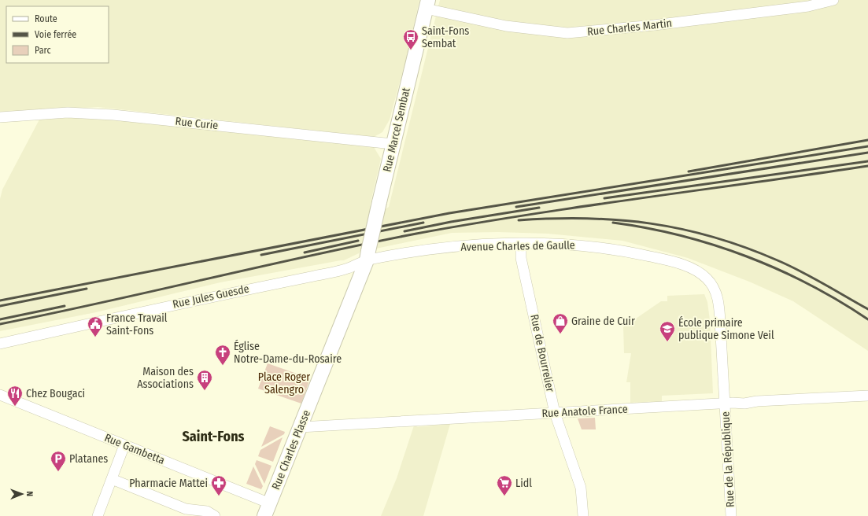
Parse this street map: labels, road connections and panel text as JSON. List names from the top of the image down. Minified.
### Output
{"streets":{"main road":["Rue Marcel Sembat","Rue Charles Plasse"],"street":["Rue Charles Martin","Rue Curie","Avenue Charles de Gaulle","Rue Jules Guesde","Rue de Bourrelier","Rue Anatole France","Rue Gambetta","Rue de la République"]},"crossings":[["Rue Charles Martin","Rue Marcel Sembat"],["Rue Curie","Rue Marcel Sembat"],["Rue Marcel Sembat","Avenue Charles de Gaulle"],["Rue Marcel Sembat","Rue Jules Guesde"],["Rue Marcel Sembat","Rue Charles Plasse"],["Avenue Charles de Gaulle","Rue Jules Guesde"],["Avenue Charles de Gaulle","Rue de Bourrelier"],["Avenue Charles de Gaulle","Rue Anatole France"],["Avenue Charles de Gaulle","Rue Charles Plasse"],["Avenue Charles de Gaulle","Rue de la République"],["Rue Jules Guesde","Rue Charles Plasse"],["Rue de Bourrelier","Rue Anatole France"],["Rue Anatole France","Rue Charles Plasse"],["Rue Anatole France","Rue de la République"],["Rue Gambetta","Rue Charles Plasse"]],"districts":["Saint-Fons"],"parks":["Place Roger Salengro"],"places":{"bus stop":["Saint-Fons Sembat"],"shop":["Graine de Cuir"],"public building":["France Travail Saint-Fons"],"school or university":["École primaire publique Simone Veil"],"church":["Église Notre-Dame-du-Rosaire"],"building":["Maison des Associations"],"restaurant":["Chez Bougaci"],"parking":["Platanes"],"pharmacy":["Pharmacie Mattei"],"supermarket":["Lidl"]},"legend":["Route","Voie ferrée","Parc"],"north":"right"}
